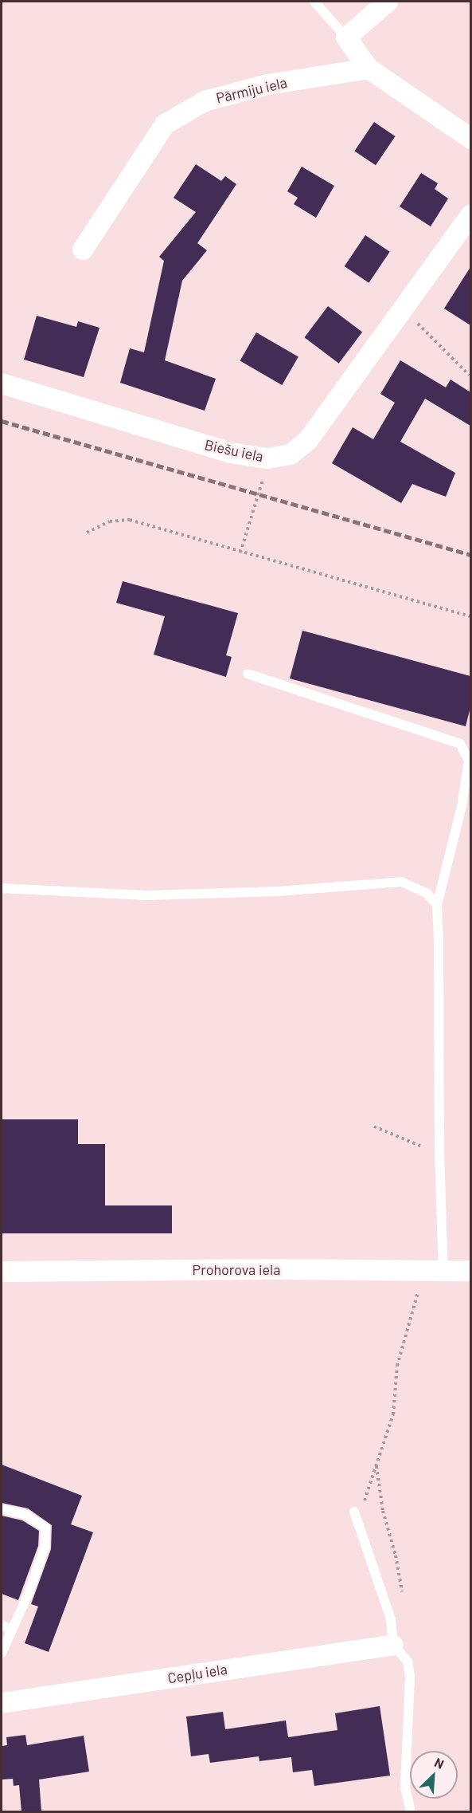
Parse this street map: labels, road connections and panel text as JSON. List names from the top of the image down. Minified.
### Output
{"streets":{"street":["Pārmiju iela","Biešu iela","Prohorova iela","Cepļu iela"]},"north":"top right"}
